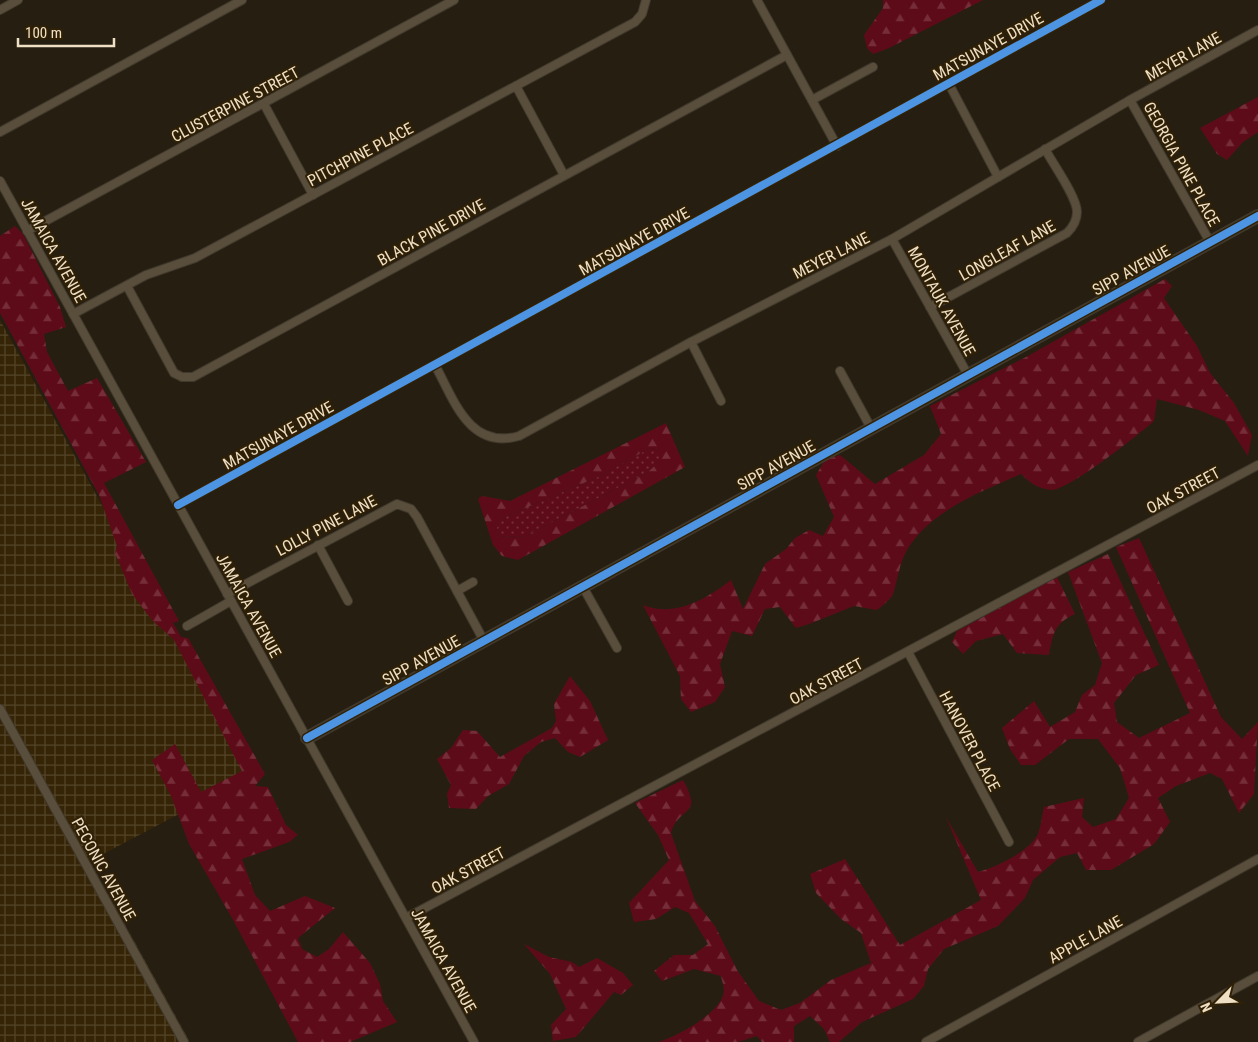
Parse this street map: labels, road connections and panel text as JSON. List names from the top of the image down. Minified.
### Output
{"streets":{"street":["MATSUNAYE DRIVE","MEYER LANE","CLUSTERPINE STREET","PITCHPINE PLACE","GEORGIA PINE PLACE","BLACK PINE DRIVE","JAMAICA AVENUE","LONGLEAF LANE","SIPP AVENUE","MONTAUK AVENUE","OAK STREET","LOLLY PINE LANE","HANOVER PLACE","PECONIC AVENUE","APPLE LANE"]},"crossings":[["MATSUNAYE DRIVE","MEYER LANE"],["MATSUNAYE DRIVE","JAMAICA AVENUE"],["MEYER LANE","GEORGIA PINE PLACE"],["MEYER LANE","LONGLEAF LANE"],["MEYER LANE","MONTAUK AVENUE"],["CLUSTERPINE STREET","JAMAICA AVENUE"],["PITCHPINE PLACE","BLACK PINE DRIVE"],["PITCHPINE PLACE","JAMAICA AVENUE"],["GEORGIA PINE PLACE","SIPP AVENUE"],["JAMAICA AVENUE","SIPP AVENUE"],["JAMAICA AVENUE","OAK STREET"],["JAMAICA AVENUE","LOLLY PINE LANE"],["LONGLEAF LANE","MONTAUK AVENUE"],["SIPP AVENUE","MONTAUK AVENUE"],["SIPP AVENUE","LOLLY PINE LANE"],["OAK STREET","HANOVER PLACE"]],"scale_bar":"100 m","north":"bottom left"}
